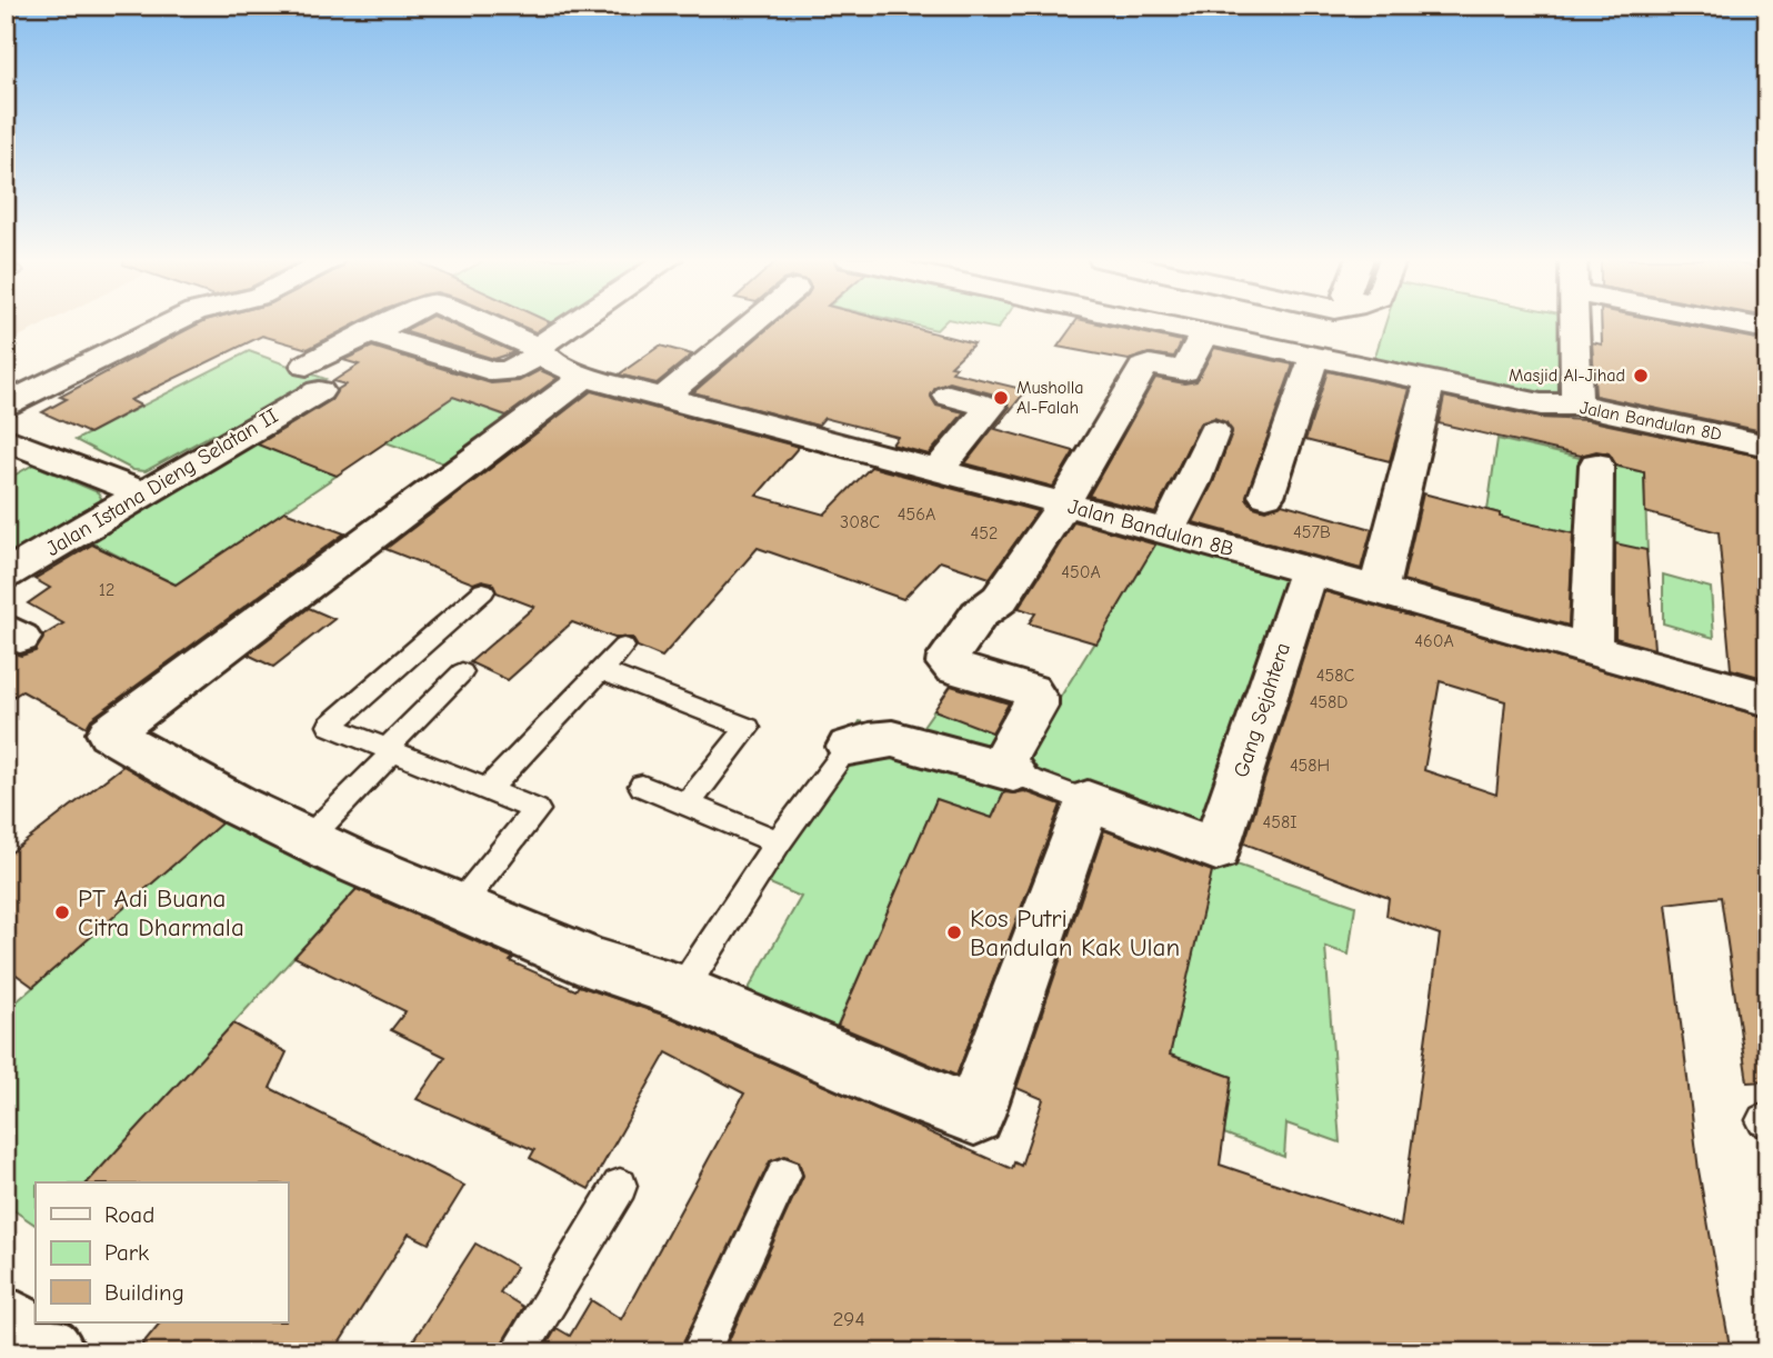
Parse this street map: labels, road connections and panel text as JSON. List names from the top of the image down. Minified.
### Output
{"streets":{"street":["Jalan Bandulan 8D","Jalan Istana Dieng Selatan II","Jalan Bandulan 8B","Gang Sejahtera"]},"crossings":[["Jalan Istana Dieng Selatan II","Jalan Bandulan 8B"],["Jalan Bandulan 8B","Gang Sejahtera"]],"places":["Masjid Al-Jihad","Musholla Al-Falah","PT Adi Buana Citra Dharmala","Kos Putri Bandulan Kak Ulan"],"house_numbers":["456A","308C","457B","452","450A","12","460A","458C","458D","458H","458I","294"],"legend":["Road","Park","Building"]}
